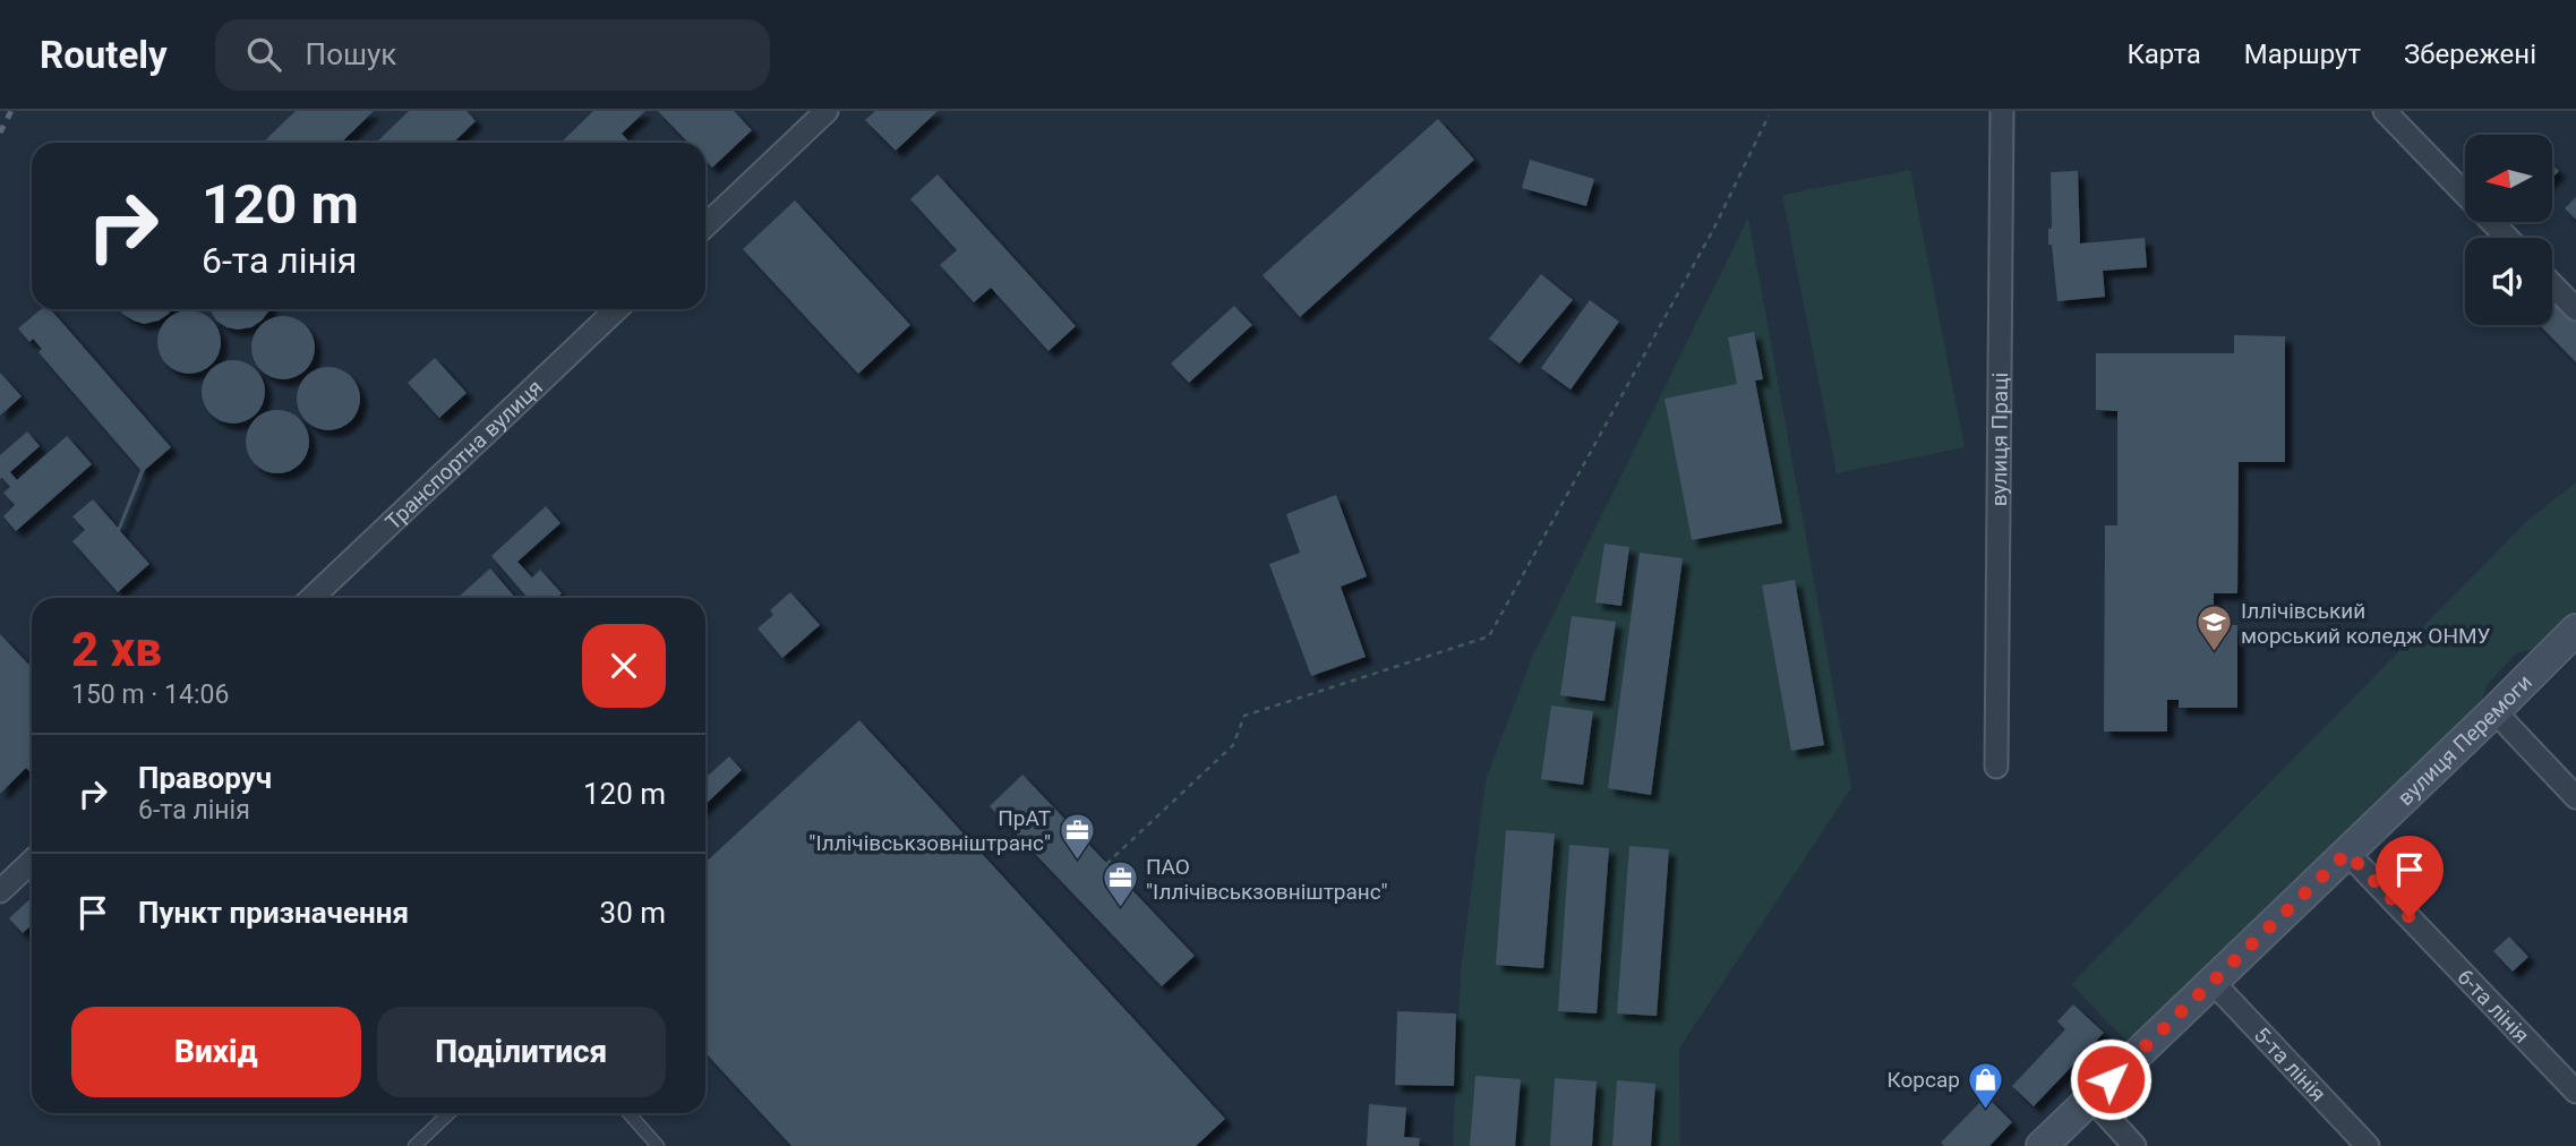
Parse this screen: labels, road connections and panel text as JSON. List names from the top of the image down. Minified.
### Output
{"streets":{"main road":["вулиця Перемоги"],"street":["вулиця Праці","Транспортна вулиця","6-та лінія","5-та лінія"]},"crossings":[["вулиця Перемоги","6-та лінія"],["вулиця Перемоги","5-та лінія"]],"places":{"school or university":["Іллічівський морський коледж ОНМУ"],"office":["ПрАТ \"Іллічівськзовніштранс\"","ПАО \"Іллічівськзовніштранс\""],"shop":["Корсар"]},"north":"left","page":{"header":"Routely","search":"Пошук","nav":["Карта","Маршрут","Збережені"],"turn":["120 m","6-та лінія"],"heading":["2 хв","150 m · 14:06"],"list":[{"name":"Праворуч","note":"6-та лінія","value":"120 m"},{"name":"Пункт призначення","value":"30 m"}],"buttons":["Вихід","Поділитися"]}}
